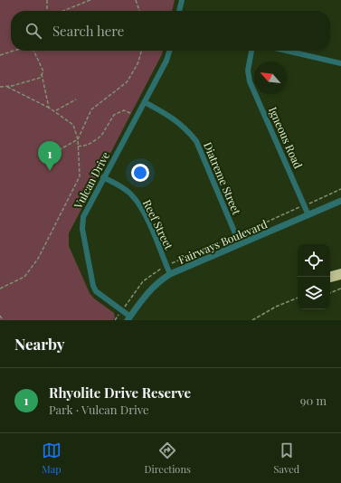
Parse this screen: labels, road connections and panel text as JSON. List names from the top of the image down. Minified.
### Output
{"streets":{"street":["Igneous Road","Diatreme Street","Vulcan Drive","Reef Street","Fairways Boulevard"]},"crossings":[["Igneous Road","Fairways Boulevard"],["Diatreme Street","Vulcan Drive"],["Diatreme Street","Fairways Boulevard"],["Vulcan Drive","Reef Street"],["Vulcan Drive","Fairways Boulevard"],["Reef Street","Fairways Boulevard"]],"north":"top left","page":{"search":"Search here","pins":"1","heading":"Nearby","list":[{"mark":"1","name":"Rhyolite Drive Reserve","note":"Park · Vulcan Drive","value":"90 m"}],"nav":["Map","Directions","Saved"]}}
